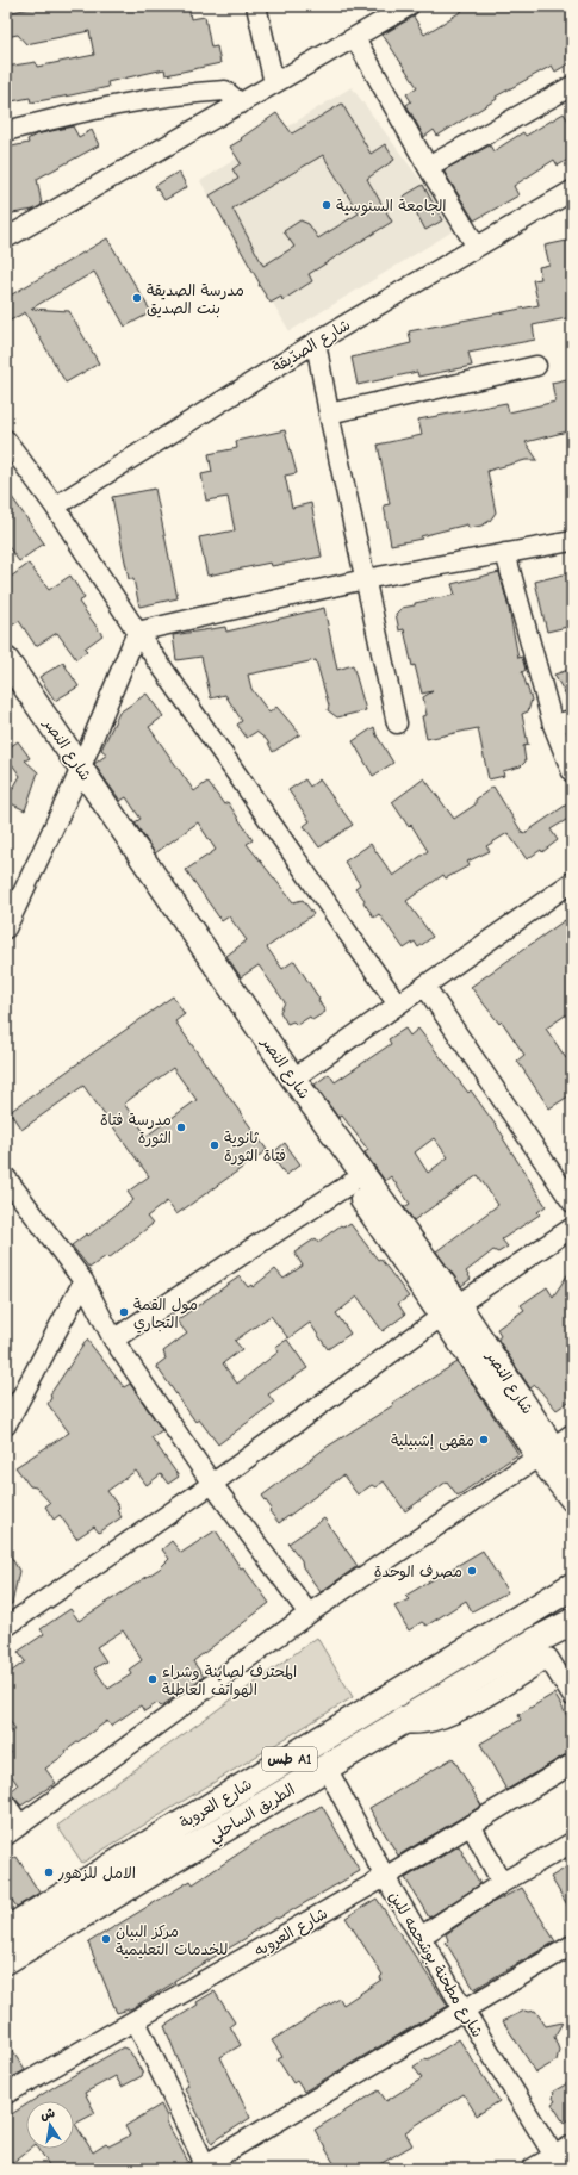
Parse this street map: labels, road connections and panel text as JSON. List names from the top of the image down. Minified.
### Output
{"streets":{"highway":["طس A1","شارع العروبة","الطريق الساحلي"],"street":["شارع الصدّيقة","شارع النصر","شارع العروبه","شارع مطحنة بوشحمه للبن"]},"crossings":[["الطريق الساحلي","شارع مطحنة بوشحمه للبن"],["شارع العروبه","شارع مطحنة بوشحمه للبن"]],"places":["الجامعة السنوسية","مدرسة الصديقة بنت الصديق","مدرسة فتاة الثورة","ثانوية فتاة الثورة","مول القمة التجاري","مقهى إشبيلية","مصرف الوحدة","المحترف لصاينة وشراء الهواتف العاطلة","الامل للزهور","مركز البيان للخدمات التعليمية"],"north":"top"}
